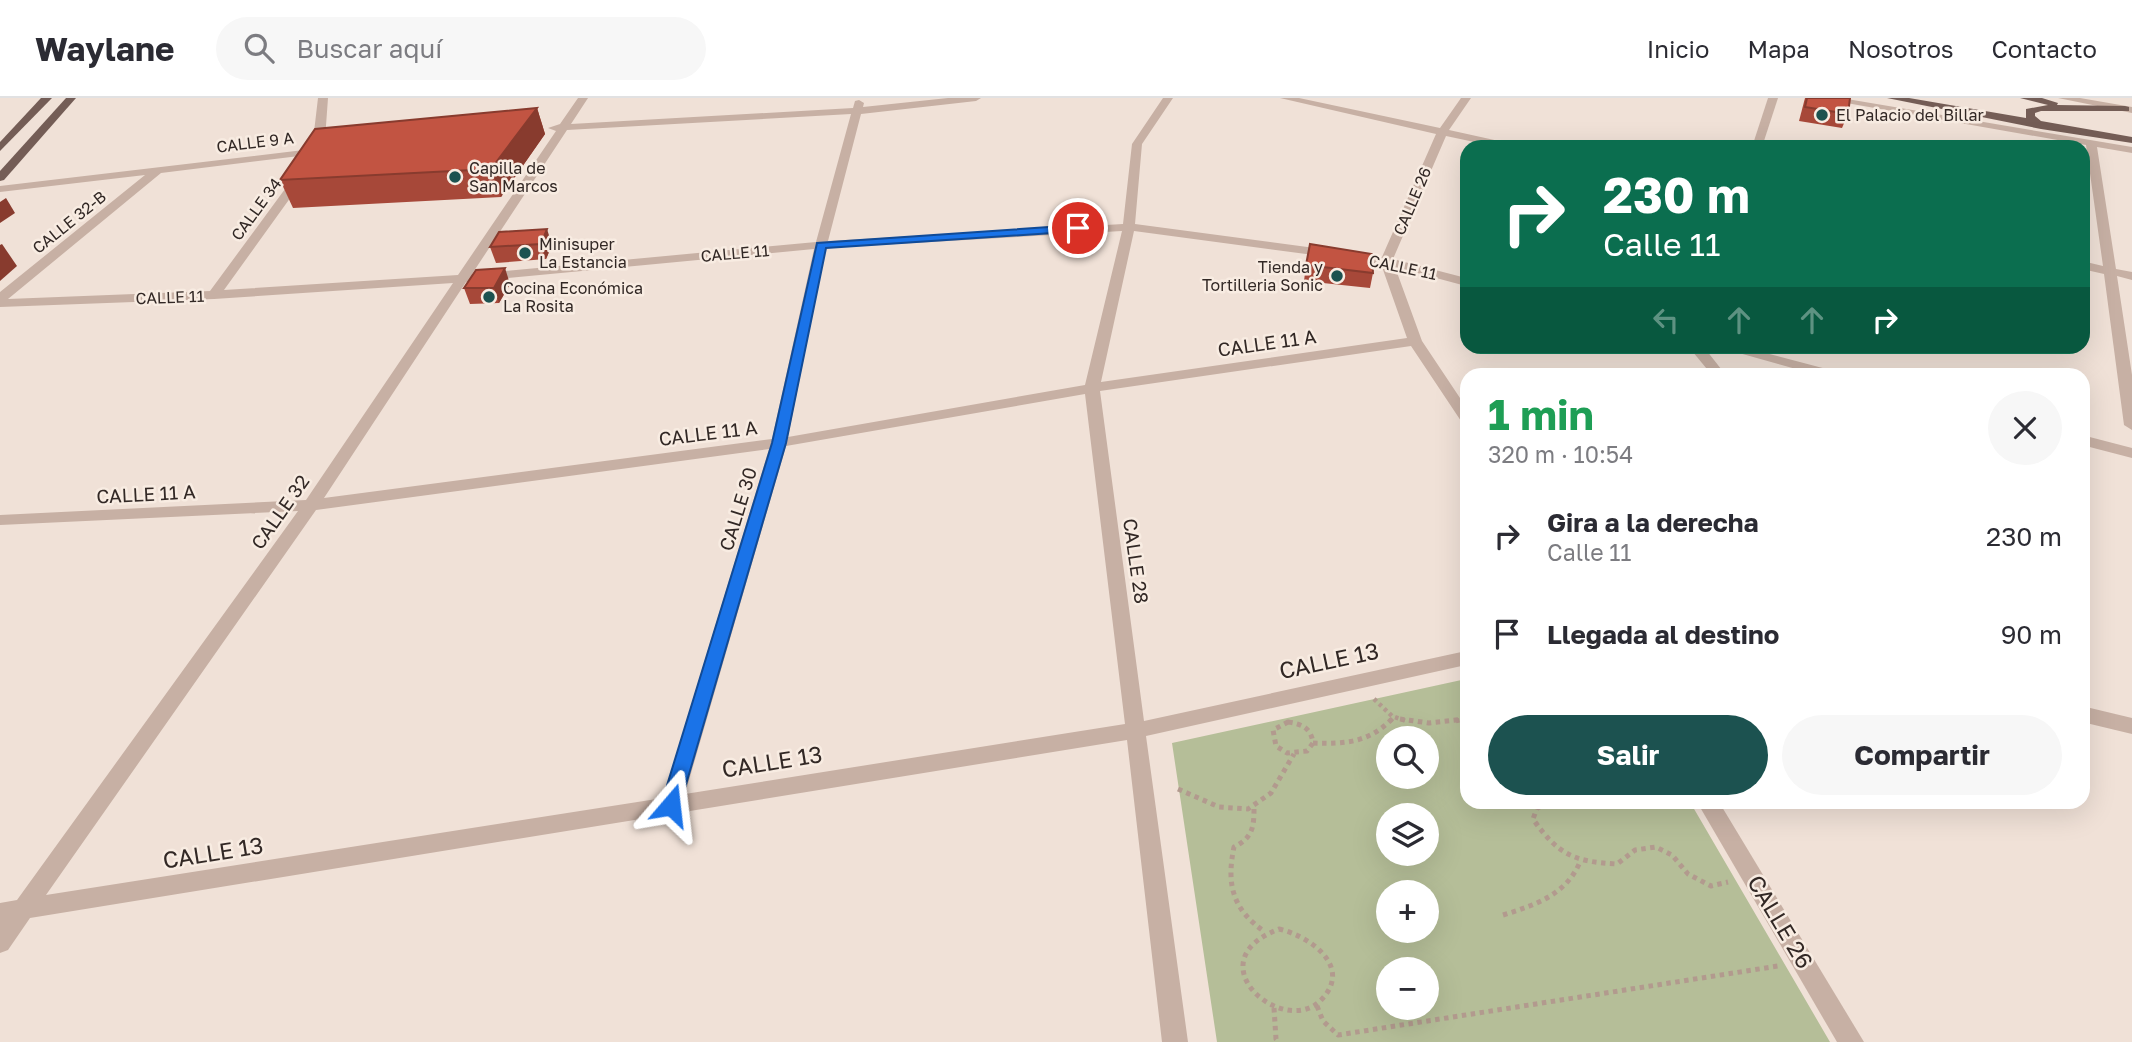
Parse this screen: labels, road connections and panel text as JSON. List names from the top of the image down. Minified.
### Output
{"streets":{"street":["CALLE 9 A","CALLE 26","CALLE 34","CALLE 32-B","CALLE 11","CALLE 11 A","CALLE 30","CALLE 32","CALLE 28","CALLE 13"]},"crossings":[["CALLE 9 A","CALLE 34"],["CALLE 9 A","CALLE 32-B"],["CALLE 26","CALLE 11"],["CALLE 34","CALLE 11"],["CALLE 32-B","CALLE 11"],["CALLE 11","CALLE 30"],["CALLE 11","CALLE 32"],["CALLE 11","CALLE 28"],["CALLE 11 A","CALLE 30"],["CALLE 11 A","CALLE 32"],["CALLE 11 A","CALLE 28"],["CALLE 30","CALLE 13"],["CALLE 32","CALLE 13"],["CALLE 28","CALLE 13"]],"places":["El Palacio del Billar","Capilla de San Marcos","Minisuper La Estancia","Tienda y Tortilleria Sonic","Cocina Económica La Rosita"],"page":{"header":"Waylane","search":"Buscar aquí","nav":["Inicio","Mapa","Nosotros","Contacto"],"turn":["230 m","Calle 11"],"heading":["1 min","320 m · 10:54"],"list":[{"name":"Gira a la derecha","note":"Calle 11","value":"230 m"},{"name":"Llegada al destino","value":"90 m"}],"buttons":["Salir","Compartir"],"map_buttons":["+","−"]}}
